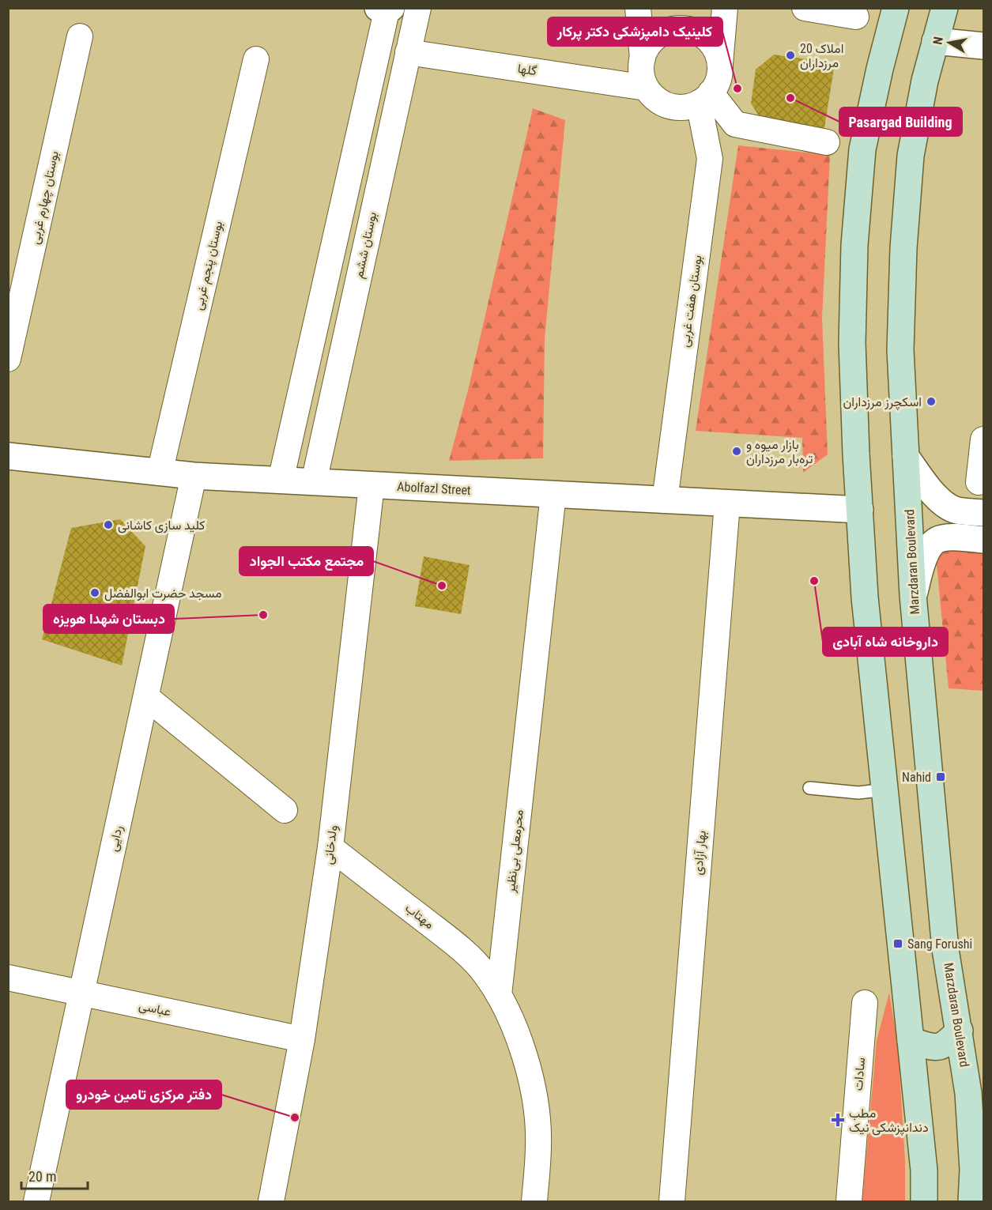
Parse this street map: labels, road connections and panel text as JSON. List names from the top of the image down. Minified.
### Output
{"streets":{"main road":["Marzdaran Boulevard"],"street":["گلها","بوستان چهارم غربی","بوستان ششم","بوستان پنجم غربی","بوستان هفت غربی","Abolfazl Street","ردایی","ولدخانی","محرمعلی بی‌نظیر","بهار آزادی","مهتاب","عباسی","سادات"]},"crossings":[["گلها","بوستان ششم"],["گلها","بوستان هفت غربی"],["بوستان ششم","Abolfazl Street"],["بوستان پنجم غربی","Abolfazl Street"],["بوستان هفت غربی","Abolfazl Street"],["Abolfazl Street","ردایی"],["Abolfazl Street","ولدخانی"],["Abolfazl Street","محرمعلی بی‌نظیر"],["Abolfazl Street","بهار آزادی"],["ردایی","عباسی"],["ولدخانی","مهتاب"],["ولدخانی","عباسی"],["محرمعلی بی‌نظیر","مهتاب"]],"places":{"other":["املاک 20 مرزداران","کلینیک دامپزشکی دکتر پرکار","Pasargad Building","اسکچرز مرزداران","بازار میوه و تره‌بار مرزداران","کلید سازی کاشانی","داروخانه شاه آبادی","مجتمع مکتب الجواد","مسجد حضرت ابوالفضل","دبستان شهدا هویزه","دفتر مرکزی تامین خودرو"],"transit":["Nahid","Sang Forushi"],"health":["مطب دندانپزشکی نیک"]},"scale_bar":"20 m","north":"left"}
